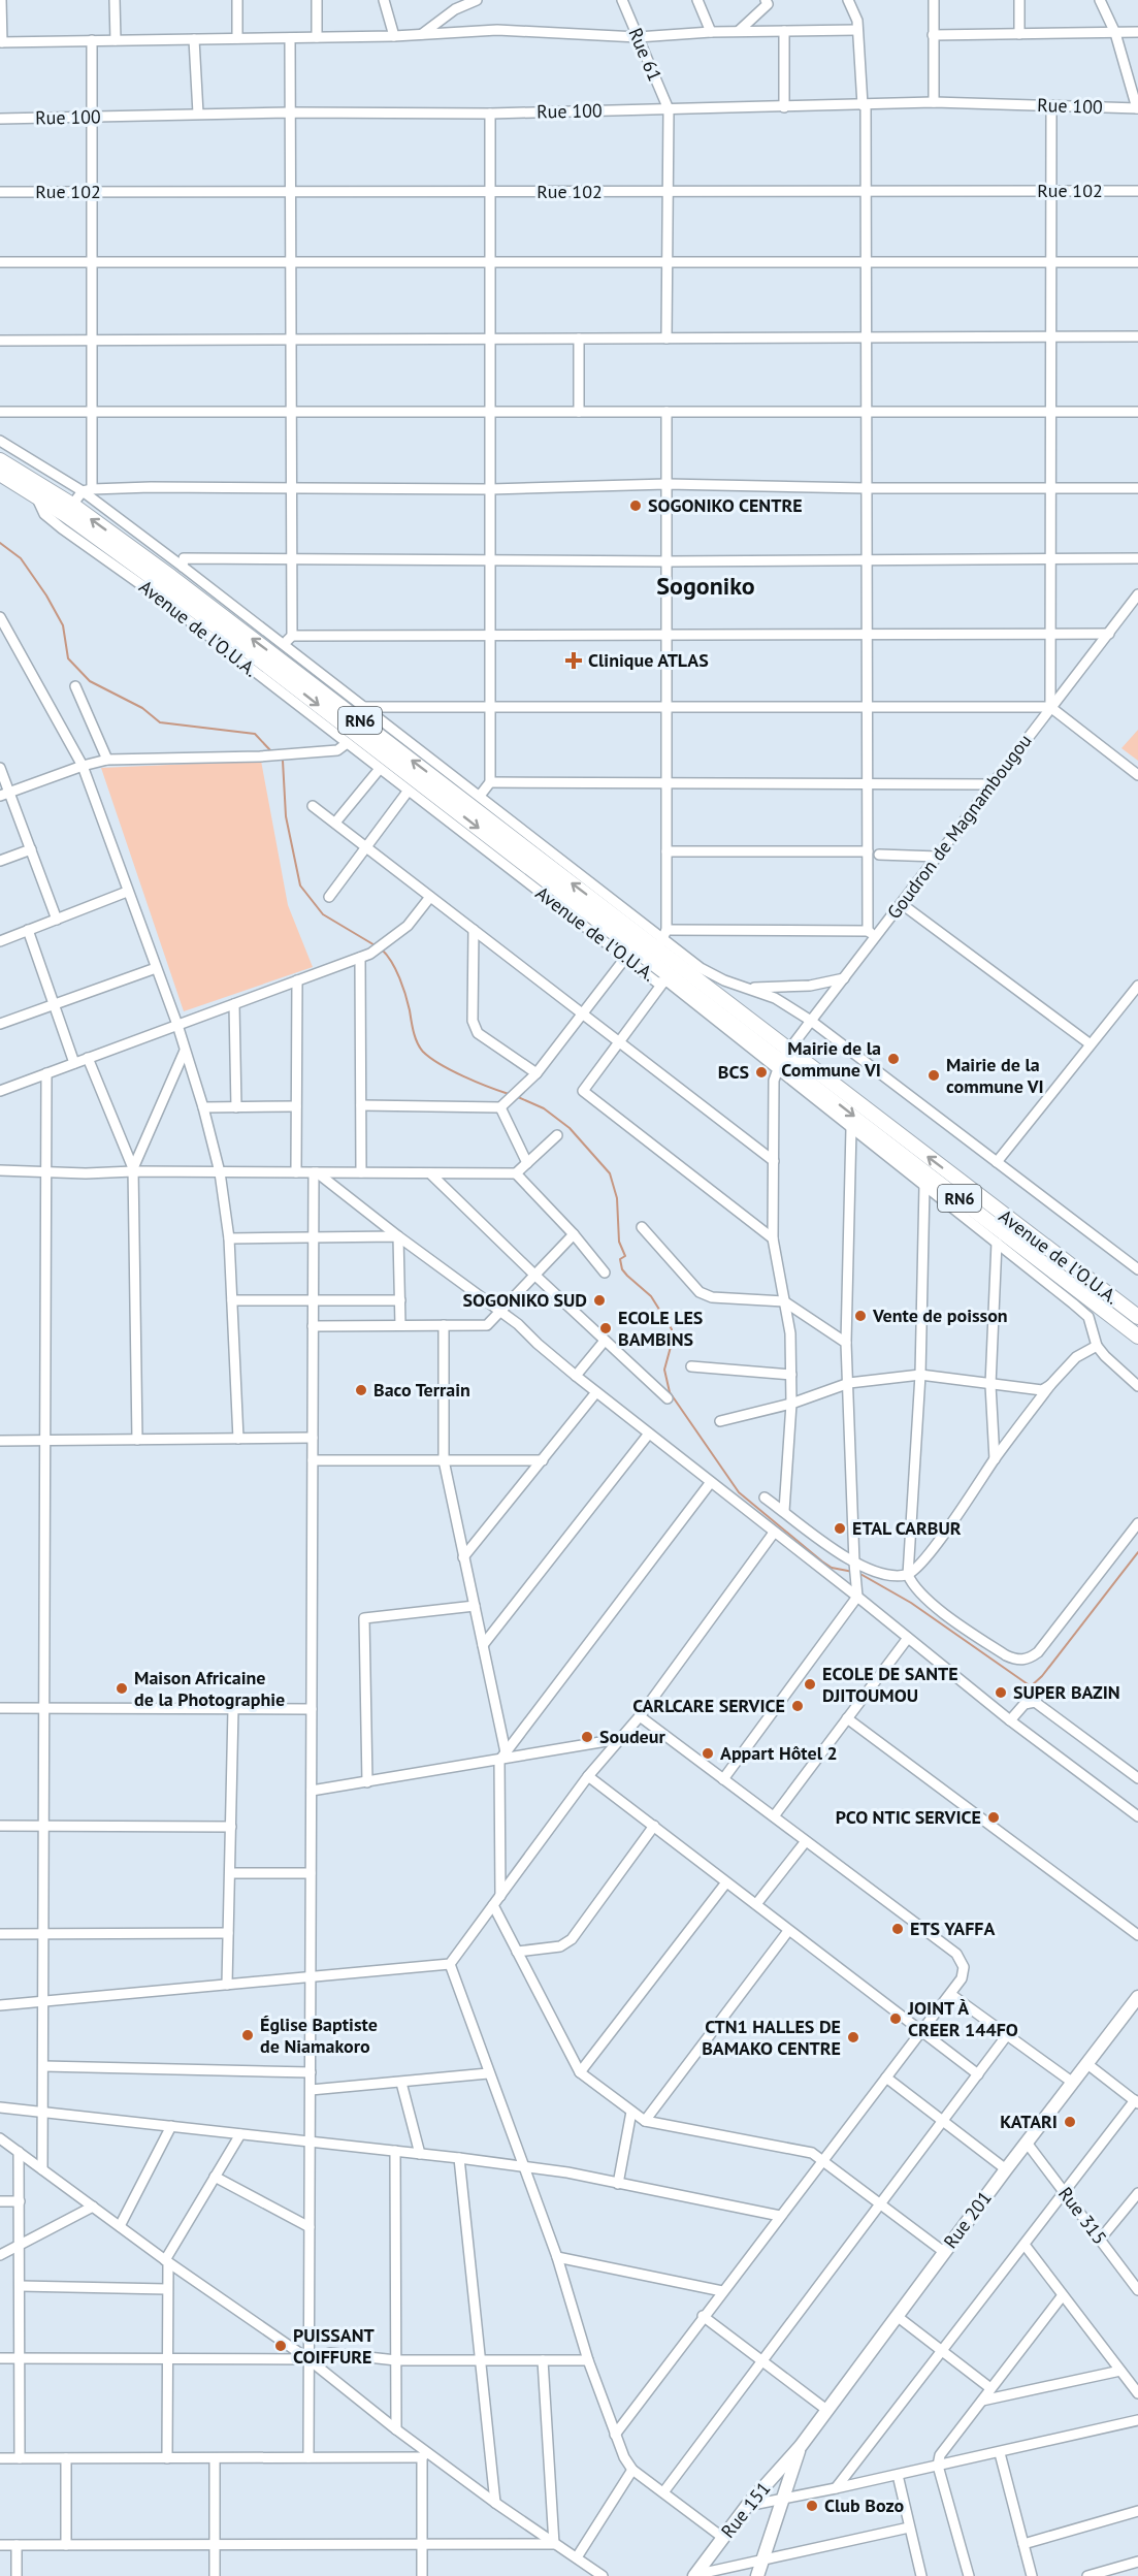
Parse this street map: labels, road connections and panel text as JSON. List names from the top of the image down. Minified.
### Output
{"streets":{"highway":["Avenue de l'O.U.A.","RN6"],"main road":["Rue 201","Rue 151"],"street":["Rue 61","Rue 100","Rue 102","Goudron de Magnambougou","Rue 315"]},"crossings":[["Rue 61","Rue 100"],["Avenue de l'O.U.A.","Goudron de Magnambougou"],["Rue 315","Rue 201"],["Rue 201","Rue 151"]],"districts":["Sogoniko"],"places":{"other":["SOGONIKO CENTRE","Mairie de la Commune VI","BCS","Mairie de la commune VI","SOGONIKO SUD","Vente de poisson","ECOLE LES BAMBINS","Baco Terrain","ETAL CARBUR","ECOLE DE SANTE DJITOUMOU","Maison Africaine de la Photographie","SUPER BAZIN","CARLCARE SERVICE","Soudeur","Appart Hôtel 2","PCO NTIC SERVICE","ETS YAFFA","JOINT À CREER 144FO","Église Baptiste de Niamakoro","CTN1 HALLES DE BAMAKO CENTRE","KATARI","PUISSANT COIFFURE","Club Bozo"],"health":["Clinique ATLAS"]}}
